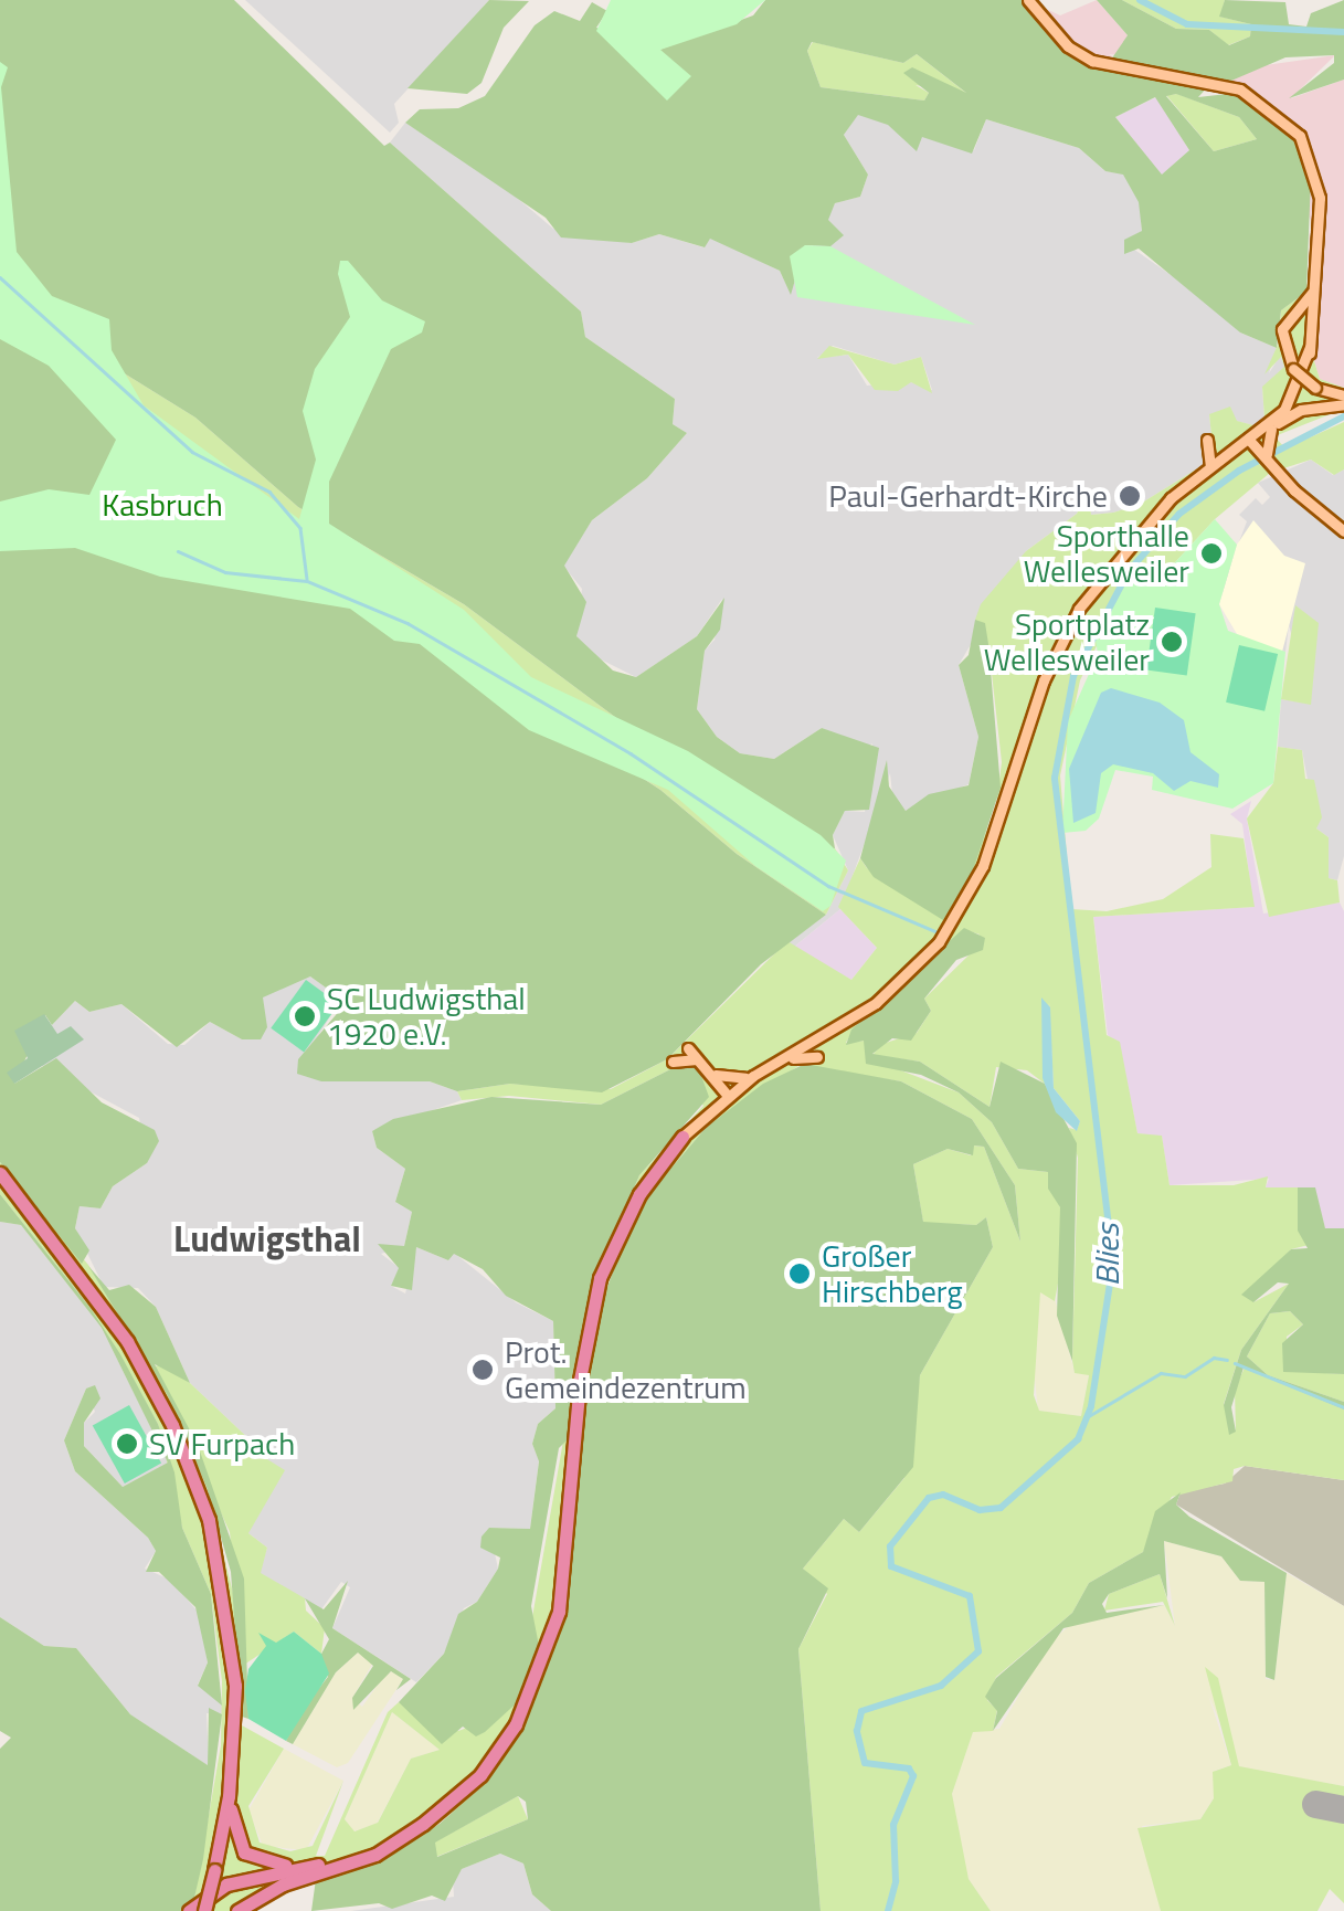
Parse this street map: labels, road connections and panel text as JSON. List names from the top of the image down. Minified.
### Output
{"districts":["Ludwigsthal"],"water":["Blies"],"parks":["Kasbruch"],"places":["Paul-Gerhardt-Kirche","Sporthalle Wellesweiler","Sportplatz Wellesweiler","SC Ludwigsthal 1920 e.V.","Großer Hirschberg","Prot. Gemeindezentrum","SV Furpach"]}
